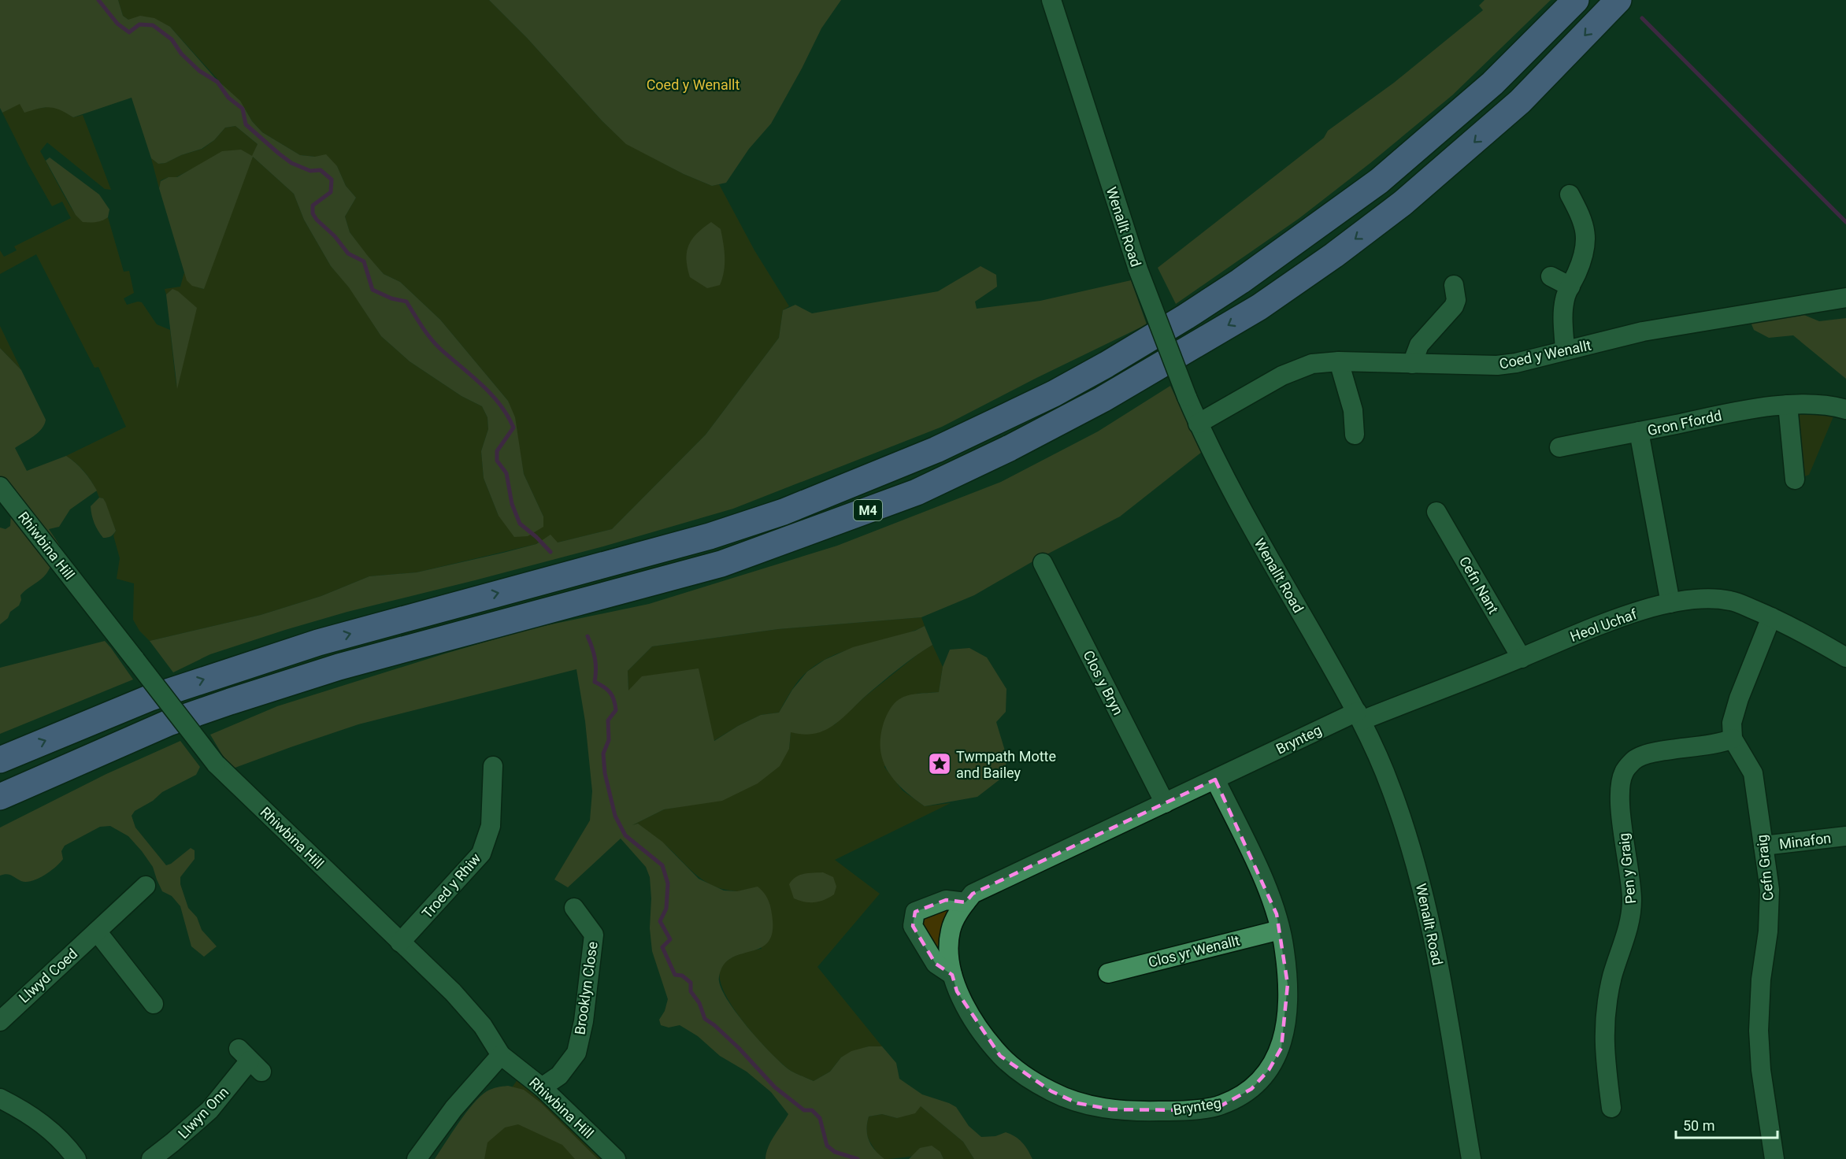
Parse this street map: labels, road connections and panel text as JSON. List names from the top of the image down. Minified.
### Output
{"streets":{"highway":["M4"],"street":["Wenallt Road","Coed y Wenallt","Gron Ffordd","Rhiwbina Hill","Cefn Nant","Heol Uchaf","Clos y Bryn","Brynteg","Minafon","Cefn Graig","Pen y Graig","Troed y Rhiw","Clos yr Wenallt","Llwyd Coed","Brooklyn Close","Llwyn Onn"]},"crossings":[["Wenallt Road","Coed y Wenallt"],["Wenallt Road","Heol Uchaf"],["Wenallt Road","Brynteg"],["Gron Ffordd","Heol Uchaf"],["Rhiwbina Hill","Troed y Rhiw"],["Rhiwbina Hill","Brooklyn Close"],["Cefn Nant","Heol Uchaf"],["Heol Uchaf","Brynteg"],["Clos y Bryn","Brynteg"],["Brynteg","Clos yr Wenallt"],["Minafon","Cefn Graig"],["Cefn Graig","Pen y Graig"]],"parks":["Coed y Wenallt"],"places":{"place":["Twmpath Motte and Bailey"]},"scale_bar":"50 m"}
